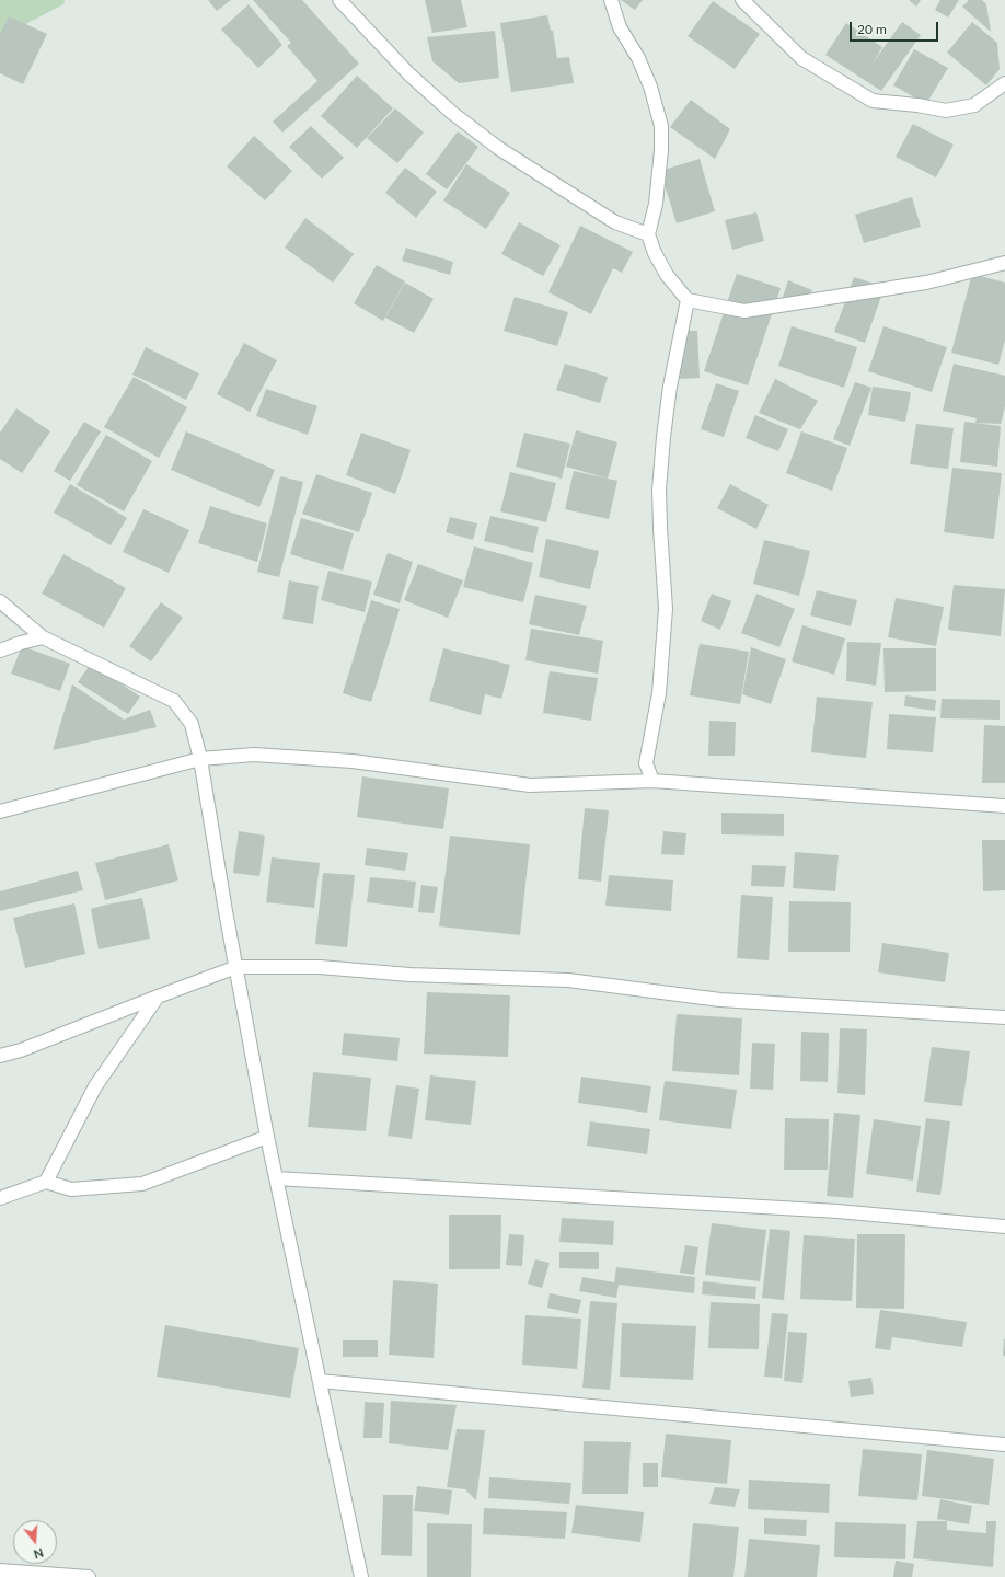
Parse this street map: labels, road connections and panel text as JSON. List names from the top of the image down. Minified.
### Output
{"scale_bar":"20 m","north":"bottom"}
